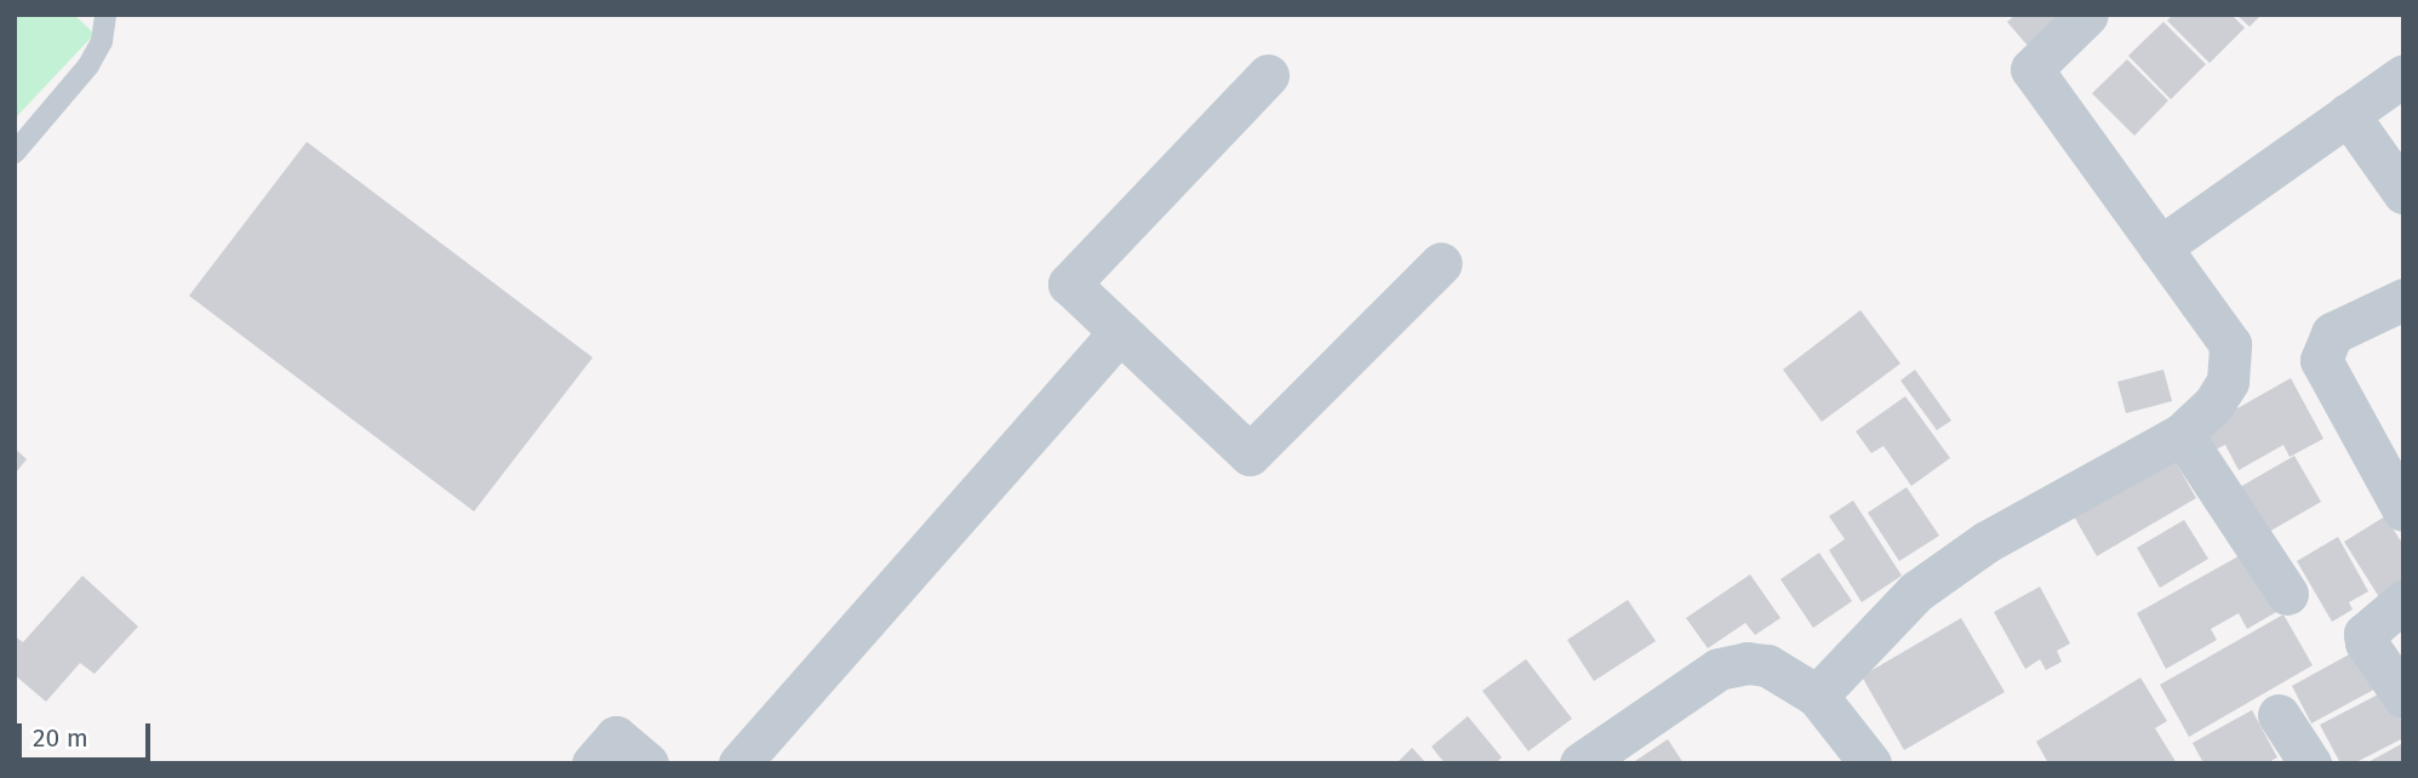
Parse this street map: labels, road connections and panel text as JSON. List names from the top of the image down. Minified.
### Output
{"scale_bar":"20 m"}
